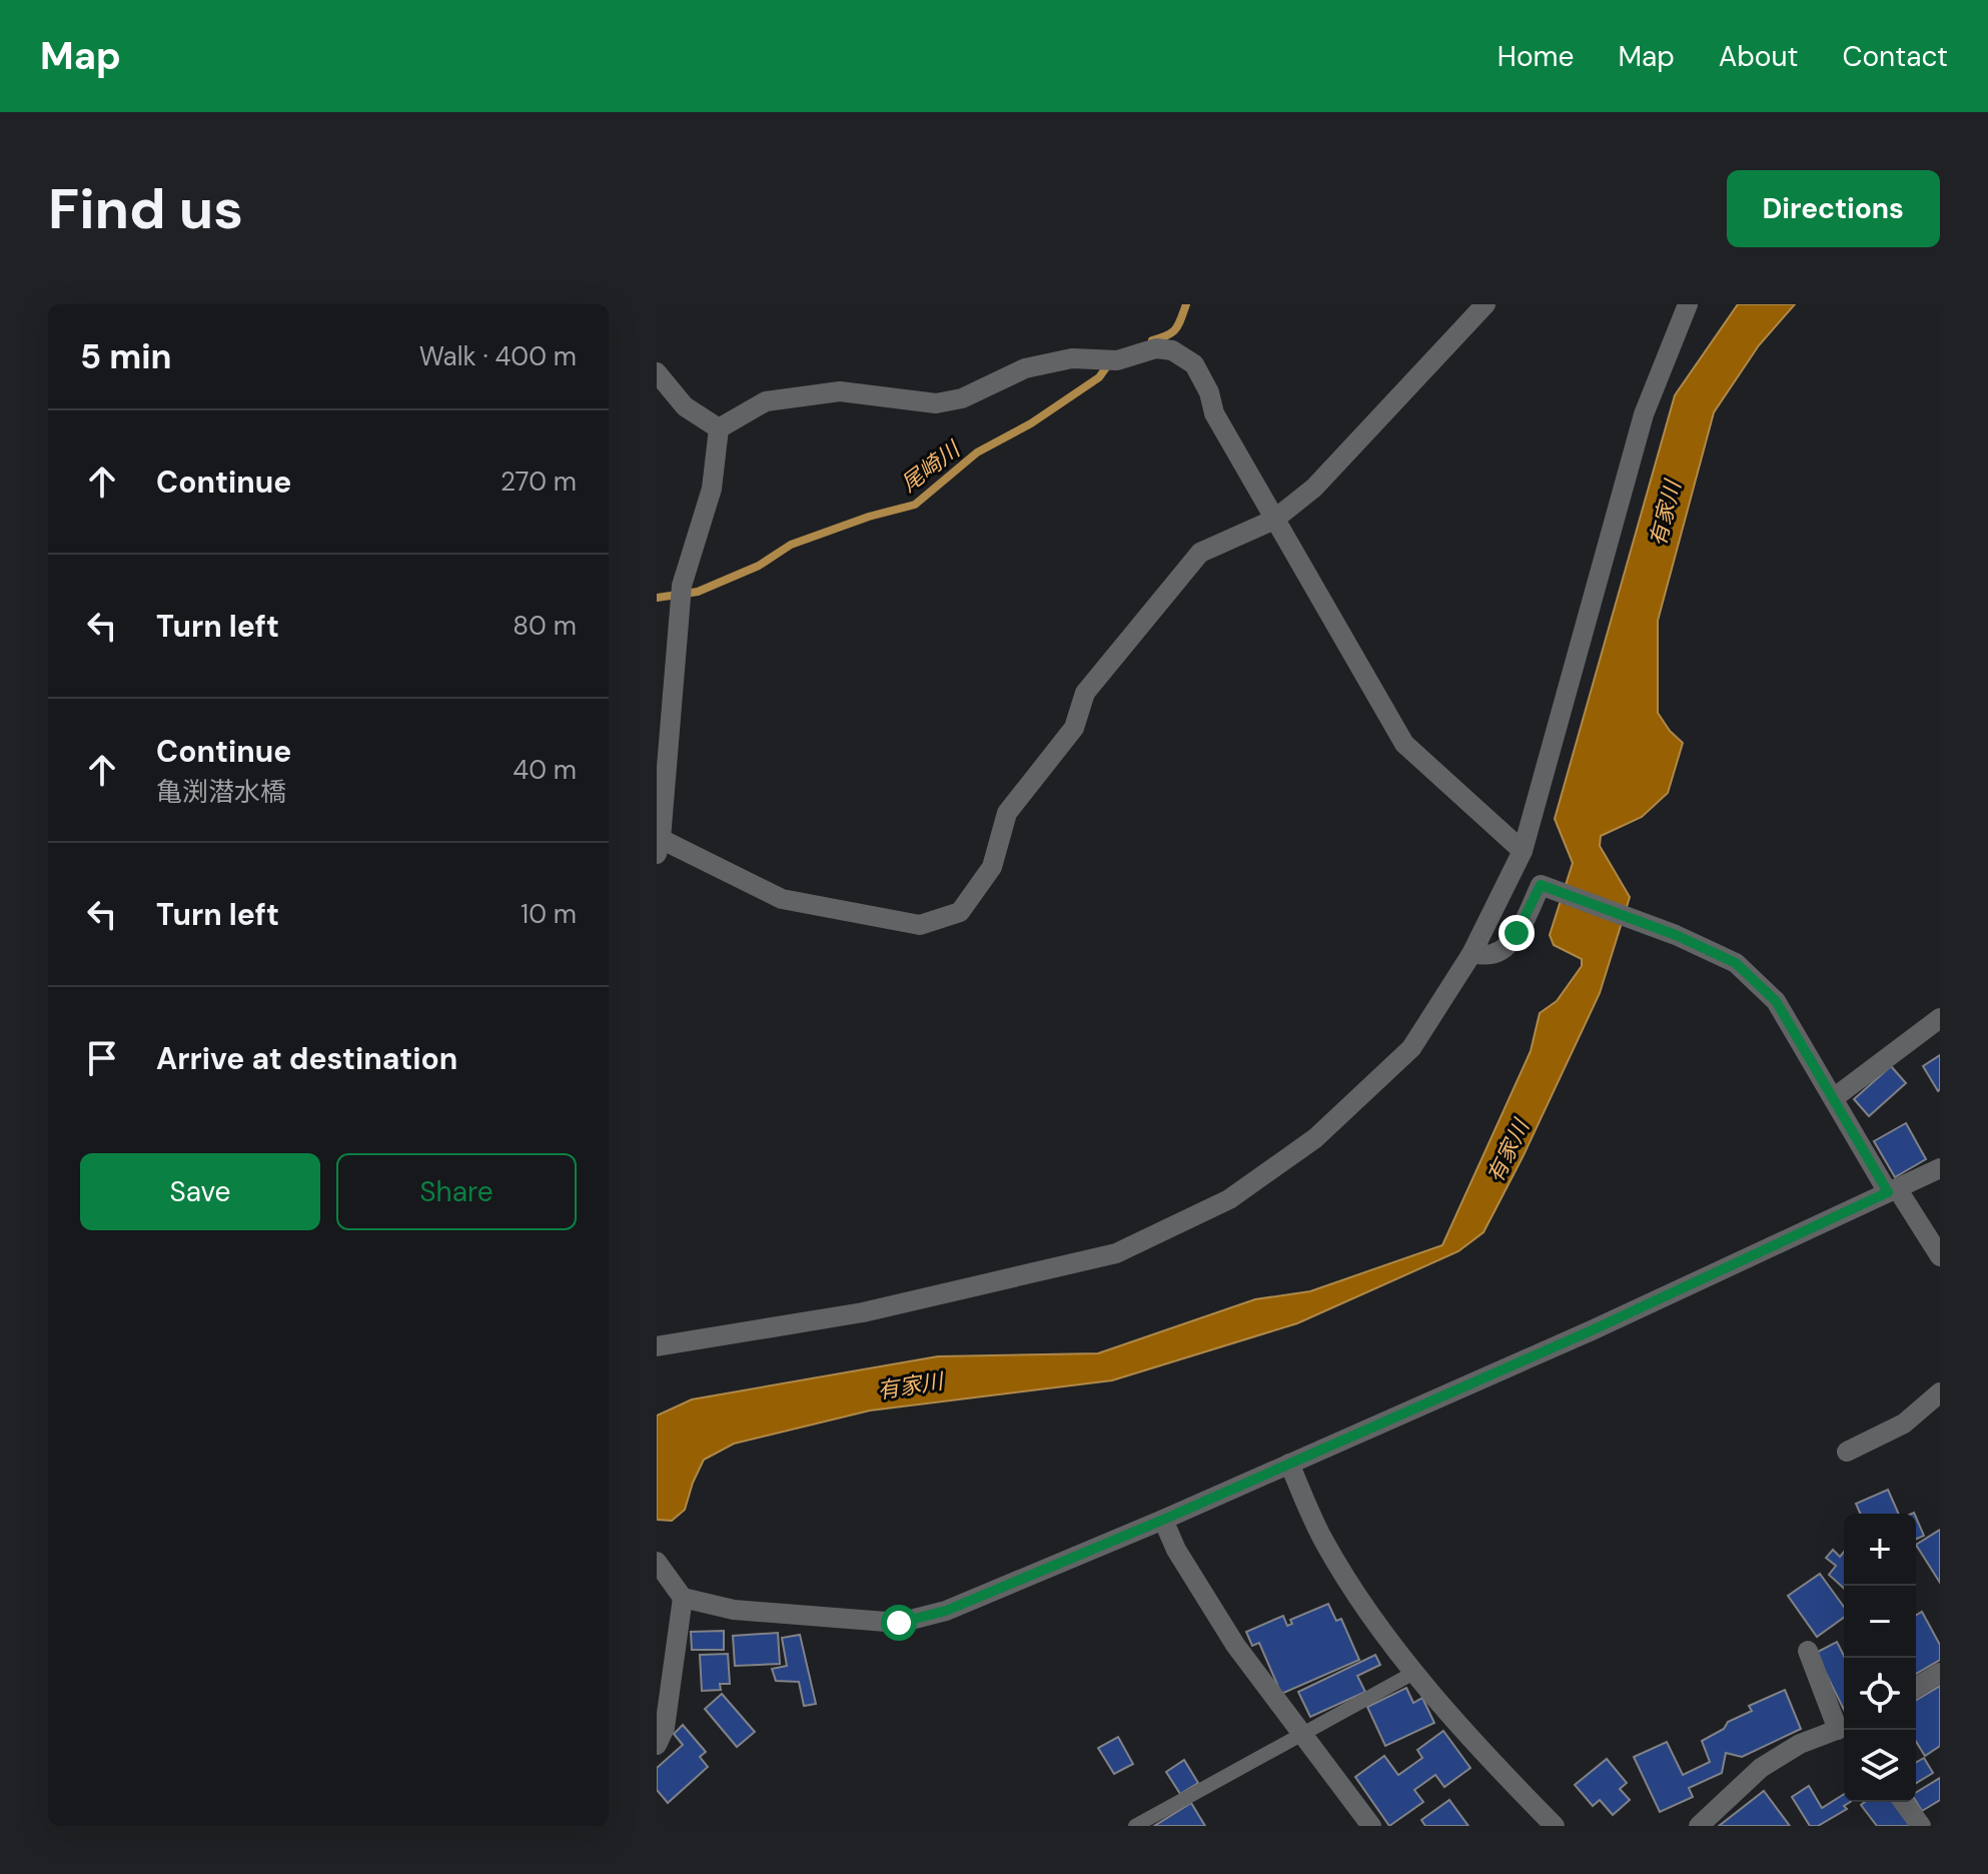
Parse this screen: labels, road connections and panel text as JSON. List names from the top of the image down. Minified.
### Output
{"water":["尾崎川","有家川"],"page":{"header":"Map","nav":["Home","Map","About","Contact"],"buttons":["Directions",["Save","Share"]],"title":"Find us","heading":["5 min","Walk · 400 m"],"list":[["Continue","270 m"],["Turn left","80 m"],["Continue","亀渕潜水橋","40 m"],["Turn left","10 m"],"Arrive at destination"],"map_buttons":["+","−"]}}
